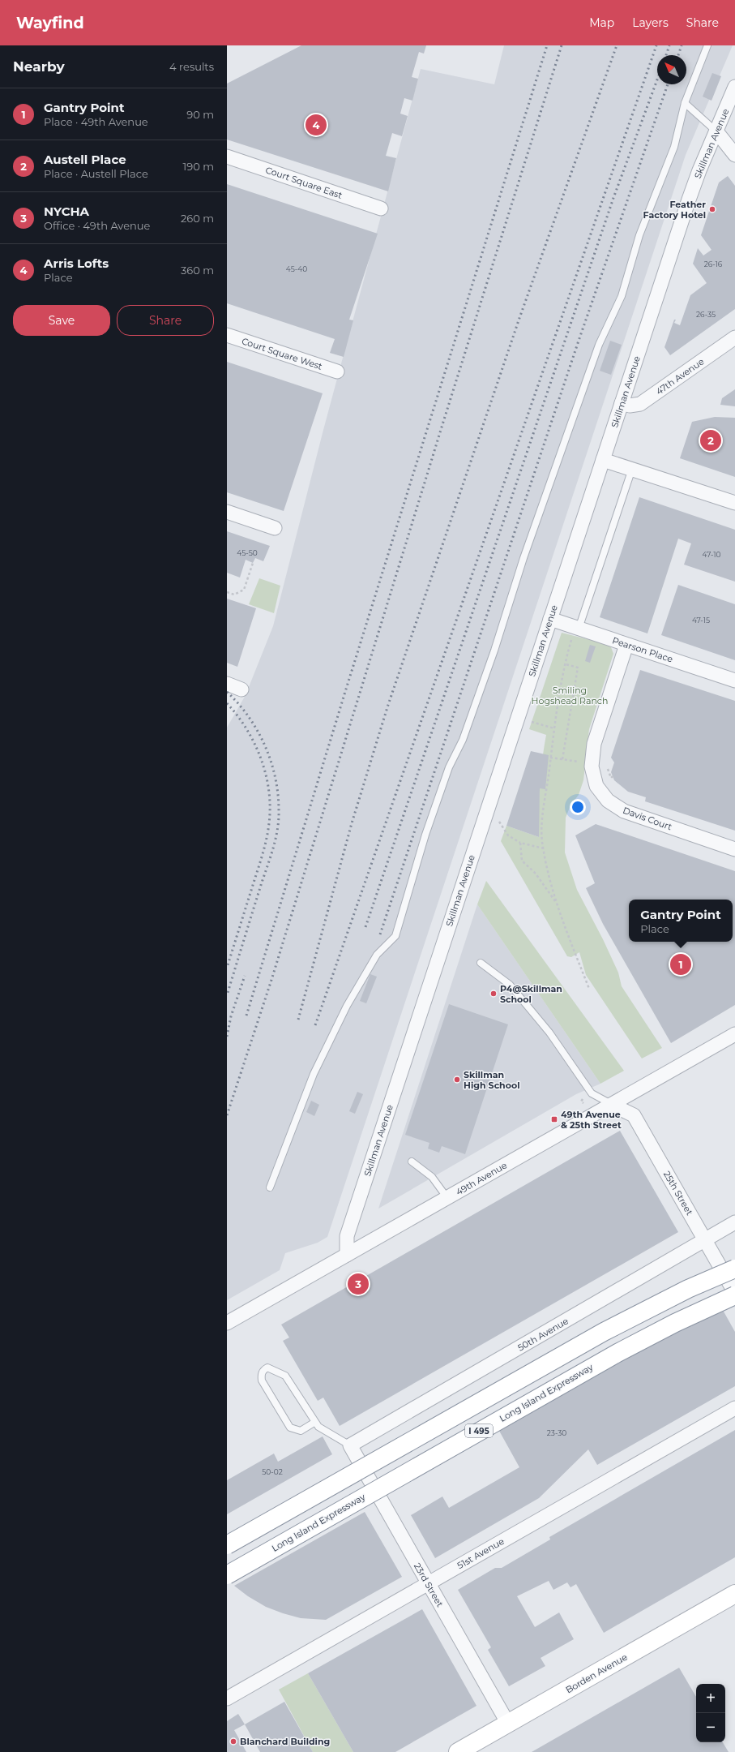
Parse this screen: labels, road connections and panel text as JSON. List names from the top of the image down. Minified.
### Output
{"streets":{"main road":["Long Island Expressway","I 495","Borden Avenue"],"street":["Skillman Avenue","Court Square East","Court Square West","47th Avenue","Pearson Place","Davis Court","49th Avenue","25th Street","50th Avenue","51st Avenue","23rd Street"]},"crossings":[["Skillman Avenue","47th Avenue"],["Skillman Avenue","Pearson Place"],["Skillman Avenue","49th Avenue"],["Pearson Place","Davis Court"],["49th Avenue","25th Street"],["25th Street","50th Avenue"],["25th Street","Long Island Expressway"],["50th Avenue","23rd Street"],["51st Avenue","23rd Street"],["23rd Street","Borden Avenue"]],"parks":["Smiling Hogshead Ranch"],"places":{"other":["Feather Factory Hotel","P4@Skillman School","Skillman High School","Blanchard Building"],"transit":["49th Avenue & 25th Street"]},"house_numbers":["26-16","45-40","26-35","45-50","47-10","47-15","23-30","50-02"],"north":"top left","page":{"header":"Wayfind","nav":["Map","Layers","Share"],"heading":["Nearby","4 results"],"list":[{"mark":"1","name":"Gantry Point","note":"Place · 49th Avenue","value":"90 m"},{"mark":"2","name":"Austell Place","note":"Place · Austell Place","value":"190 m"},{"mark":"3","name":"NYCHA","note":"Office · 49th Avenue","value":"260 m"},{"mark":"4","name":"Arris Lofts","note":"Place","value":"360 m"}],"pins":["4","2","1","3"],"buttons":["Save","Share"],"popup":["Gantry Point","Place"],"map_buttons":["+","−"]}}
